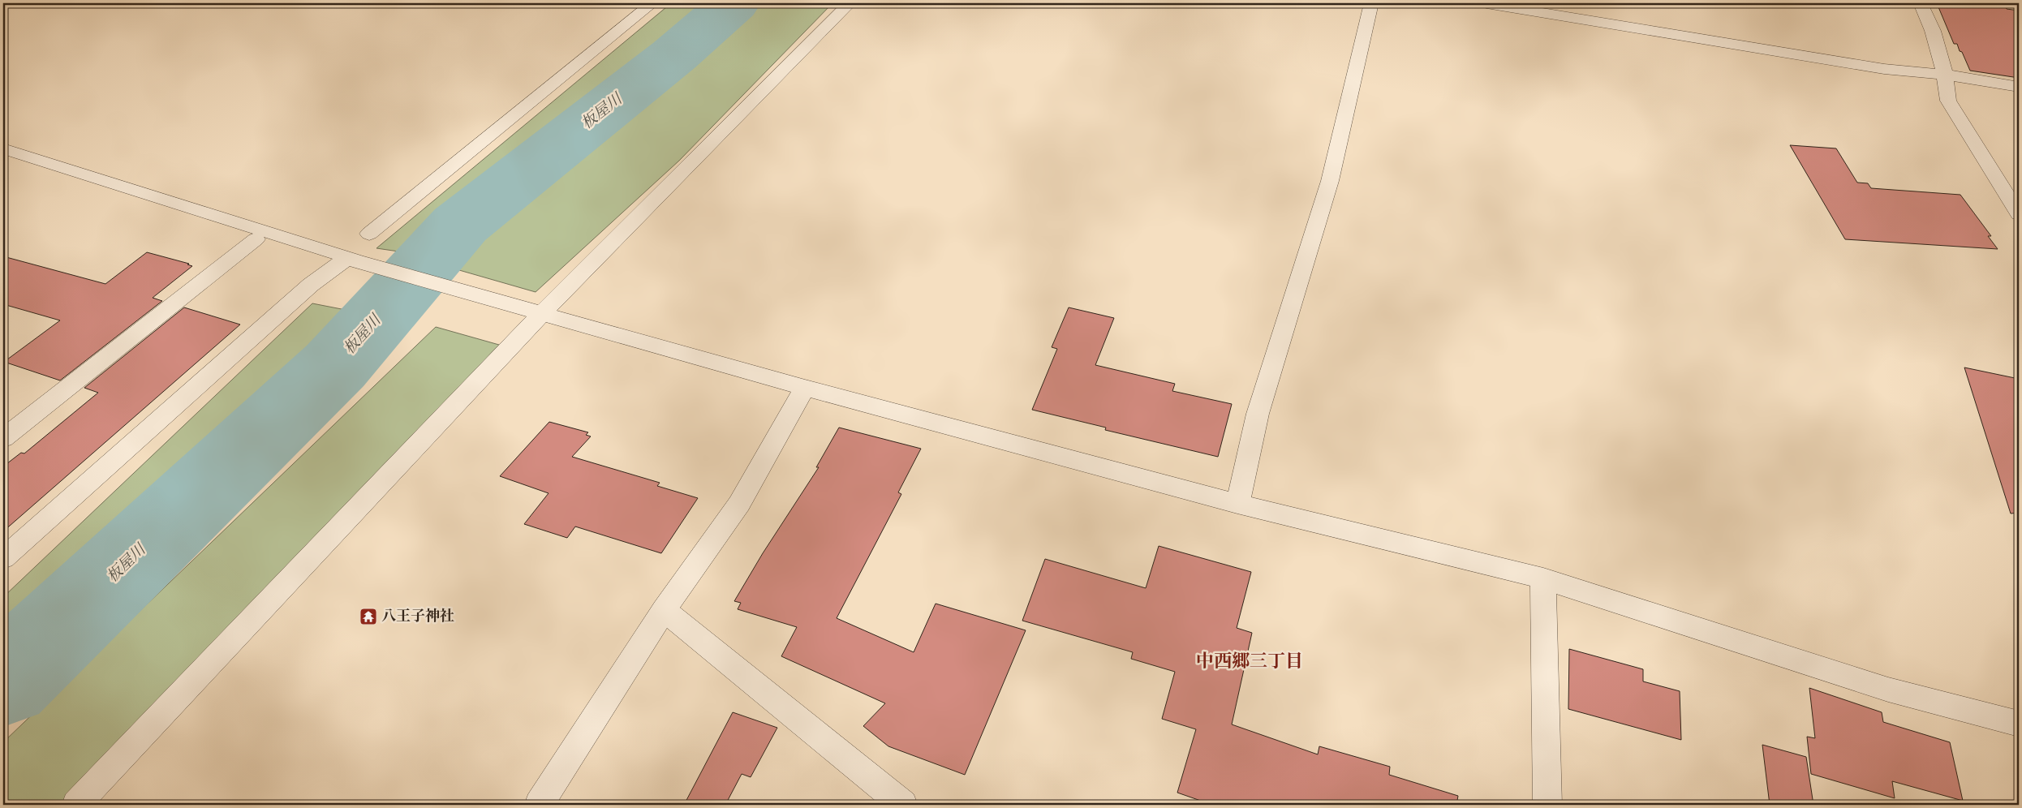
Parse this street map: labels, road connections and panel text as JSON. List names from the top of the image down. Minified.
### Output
{"districts":["中西郷三丁目"],"water":["板屋川"],"places":{"temple":["八王子神社"]}}
